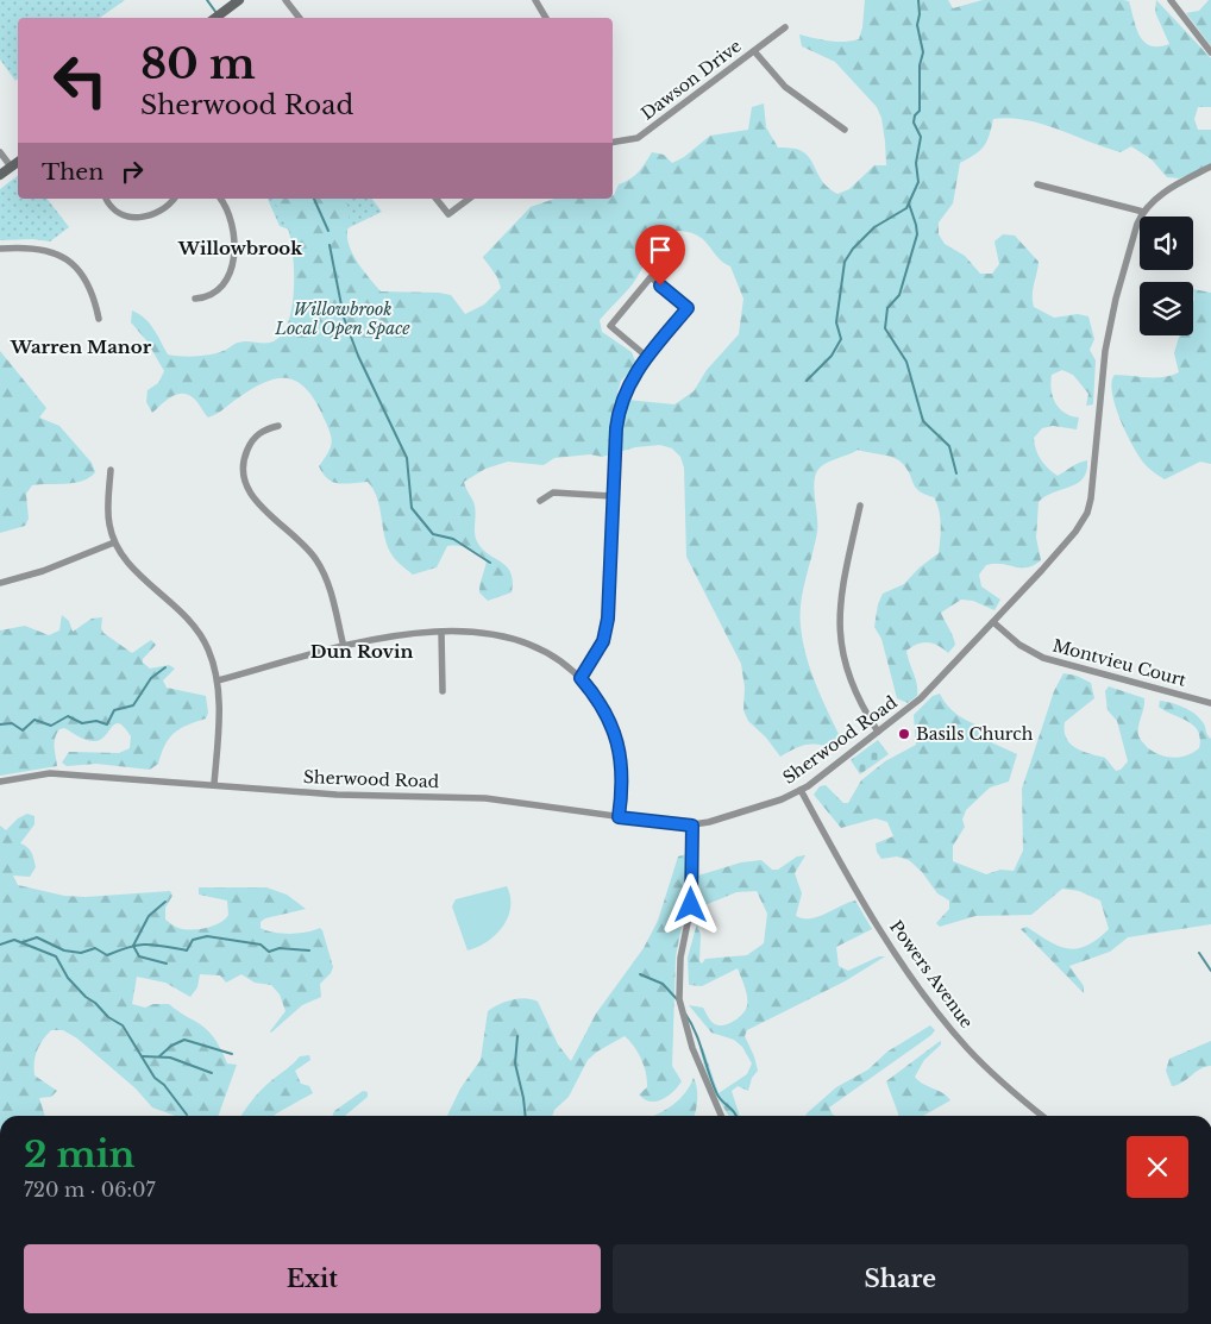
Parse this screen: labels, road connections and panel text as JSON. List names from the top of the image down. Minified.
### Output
{"streets":{"street":["Dawson Drive","Montvieu Court","Sherwood Road","Powers Avenue"]},"crossings":[["Montvieu Court","Sherwood Road"],["Sherwood Road","Powers Avenue"]],"districts":["Willowbrook","Warren Manor","Dun Rovin"],"parks":["Willowbrook Local Open Space"],"places":["Basils Church"],"page":{"turn":["80 m","Sherwood Road"],"then":"Then","heading":["2 min","720 m · 06:07"],"buttons":["Exit","Share"]}}
